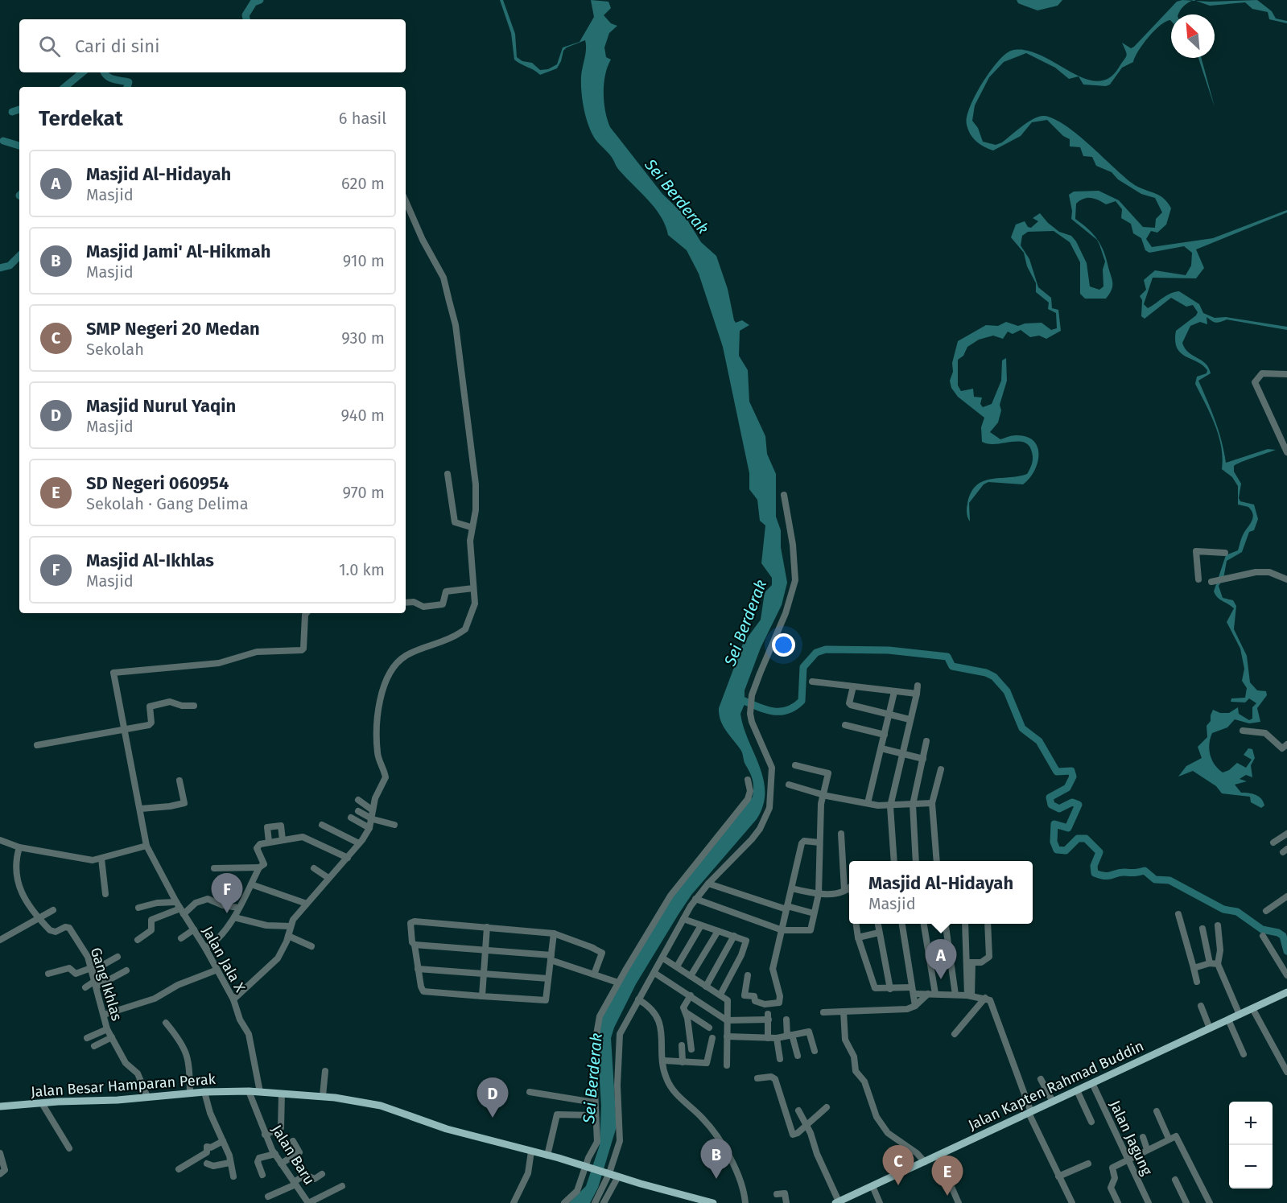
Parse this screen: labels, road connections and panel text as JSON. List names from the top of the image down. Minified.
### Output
{"streets":{"main road":["Jalan Besar Hamparan Perak","Jalan Kapten Rahmad Buddin"],"street":["Jalan Jala X","Gang Ikhlas","Jalan Jagung","Jalan Baru"]},"crossings":[["Gang Ikhlas","Jalan Besar Hamparan Perak"],["Jalan Besar Hamparan Perak","Jalan Baru"],["Jalan Kapten Rahmad Buddin","Jalan Jagung"]],"water":["Sei Berderak"],"north":"top left","page":{"search":"Cari di sini","heading":["Terdekat","6 hasil"],"list":[{"mark":"A","name":"Masjid Al-Hidayah","note":"Masjid","value":"620 m"},{"mark":"B","name":"Masjid Jami' Al-Hikmah","note":"Masjid","value":"910 m"},{"mark":"C","name":"SMP Negeri 20 Medan","note":"Sekolah","value":"930 m"},{"mark":"D","name":"Masjid Nurul Yaqin","note":"Masjid","value":"940 m"},{"mark":"E","name":"SD Negeri 060954","note":"Sekolah · Gang Delima","value":"970 m"},{"mark":"F","name":"Masjid Al-Ikhlas","note":"Masjid","value":"1.0 km"}],"popup":["Masjid Al-Hidayah","Masjid"],"pins":["F","A","D","B","C","E"],"map_buttons":["+","−"]}}
